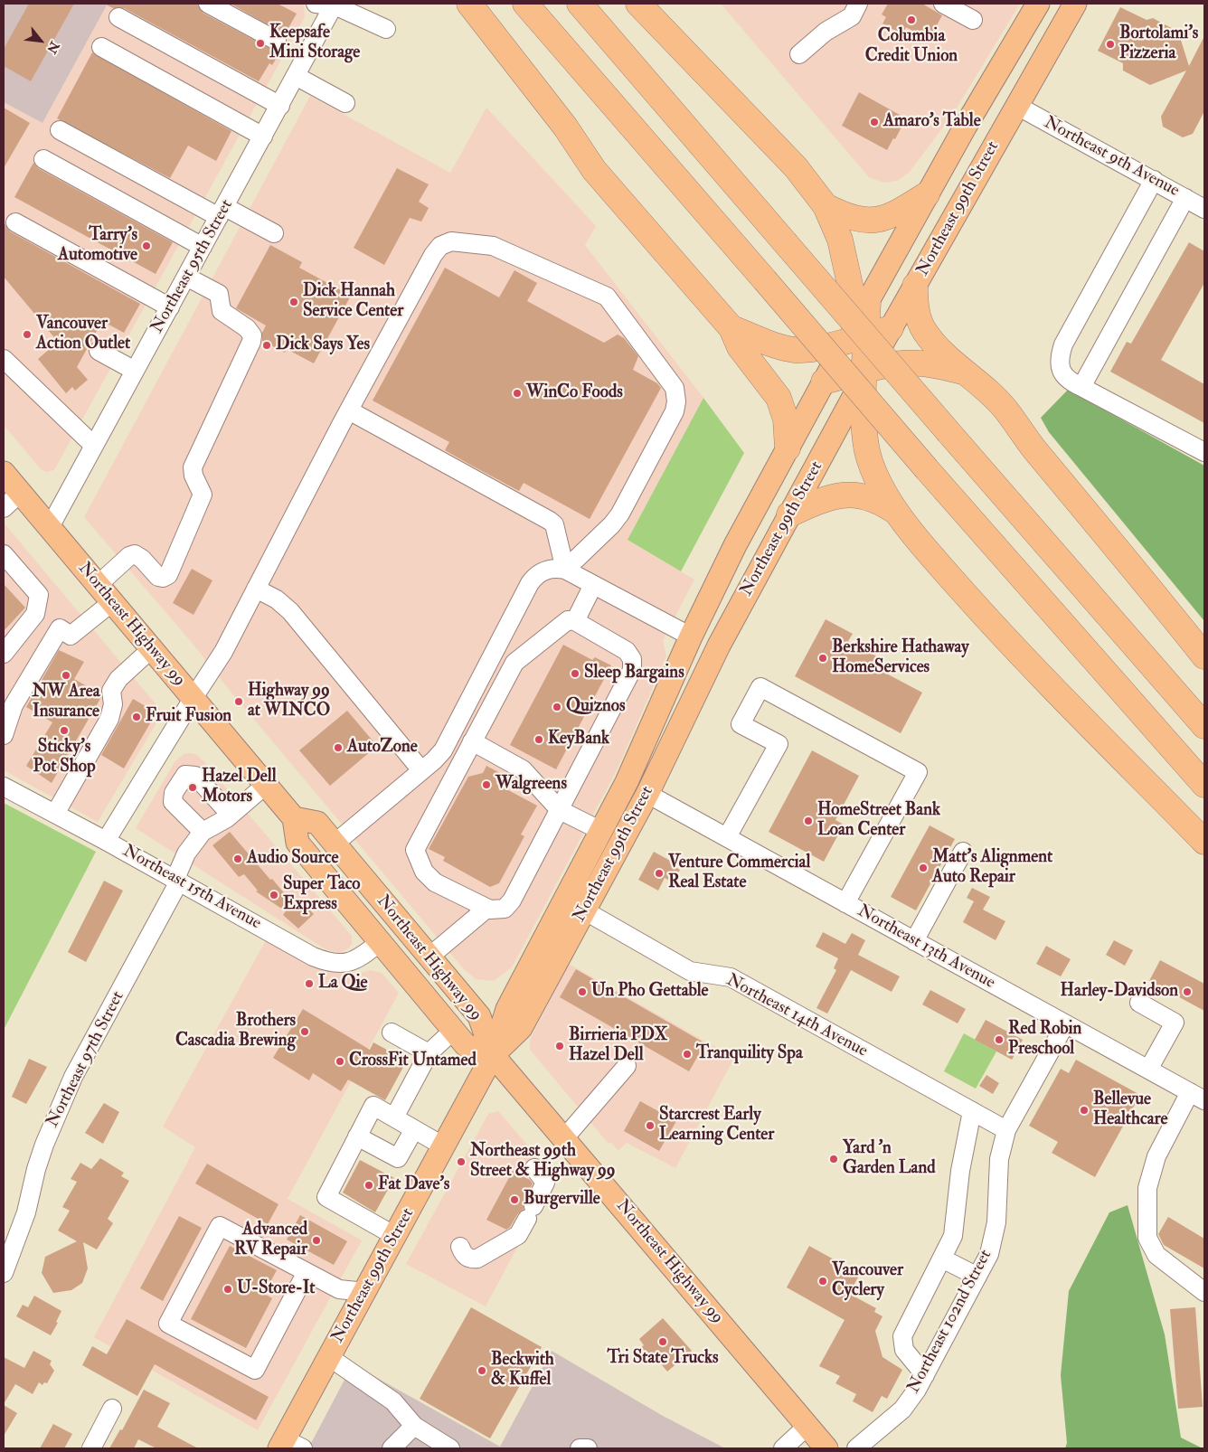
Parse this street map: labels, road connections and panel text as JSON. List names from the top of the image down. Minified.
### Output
{"streets":{"main road":["Northeast 99th Street","Northeast Highway 99"],"street":["Northeast 9th Avenue","Northeast 95th Street","Northeast 15th Avenue","Northeast 13th Avenue","Northeast 14th Avenue","Northeast 97th Street","Northeast 102nd Street"]},"crossings":[["Northeast 9th Avenue","Northeast 99th Street"],["Northeast 99th Street","Northeast Highway 99"],["Northeast 99th Street","Northeast 13th Avenue"],["Northeast 99th Street","Northeast 14th Avenue"],["Northeast 95th Street","Northeast Highway 99"],["Northeast Highway 99","Northeast 15th Avenue"],["Northeast 15th Avenue","Northeast 97th Street"],["Northeast 13th Avenue","Northeast 102nd Street"],["Northeast 14th Avenue","Northeast 102nd Street"]],"places":["Columbia Credit Union","Keepsafe Mini Storage","Bortolami's Pizzeria","Amaro's Table","Tarry's Automotive","Dick Hannah Service Center","Vancouver Action Outlet","Dick Says Yes","WinCo Foods","Berkshire Hathaway HomeServices","Sleep Bargains","NW Area Insurance","Highway 99 at WINCO","Quiznos","Fruit Fusion","Sticky's Pot Shop","KeyBank","AutoZone","Walgreens","Hazel Dell Motors","HomeStreet Bank Loan Center","Audio Source","Matt's Alignment Auto Repair","Venture Commercial Real Estate","Super Taco Express","La Qie","Un Pho Gettable","Harley-Davidson","Brothers Cascadia Brewing","Red Robin Preschool","Birrieria PDX Hazel Dell","Tranquility Spa","CrossFit Untamed","Bellevue Healthcare","Starcrest Early Learning Center","Yard 'n Garden Land","Northeast 99th Street & Highway 99","Fat Dave's","Burgerville","Advanced RV Repair","Vancouver Cyclery","U-Store-It","Tri State Trucks","Beckwith & Kuffel"],"north":"bottom right"}
